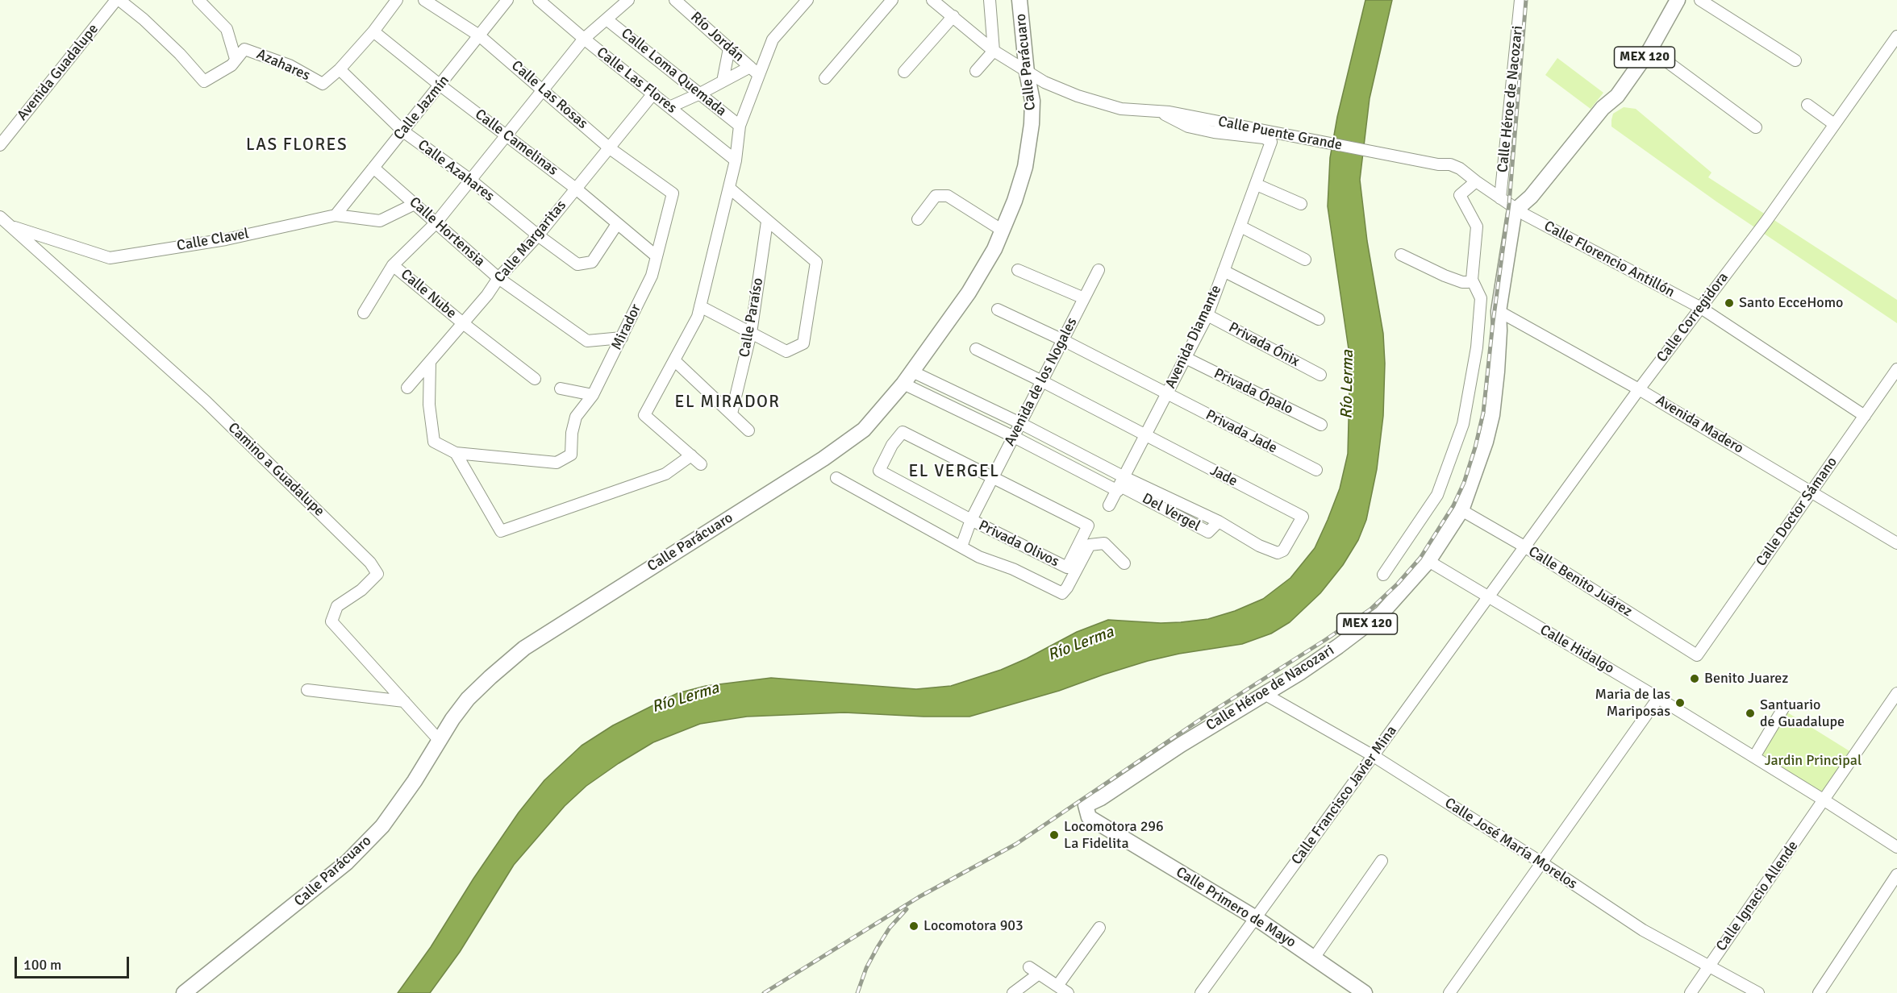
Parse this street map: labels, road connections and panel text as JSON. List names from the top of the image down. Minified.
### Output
{"streets":{"main road":["MEX 120","Calle Parácuaro","Calle Héroe de Nacozari","Calle Primero de Mayo"],"street":["Río Jordán","Azahares","Avenida Guadalupe","Calle Loma Quemada","Calle Las Flores","Calle Las Rosas","Calle Jazmín","Calle Puente Grande","Calle Camelinas","Calle Azahares","Calle Hortensia","Calle Clavel","Calle Margaritas","Calle Florencio Antillón","Calle Nube","Calle Paraíso","Calle Corregidora","Mirador","Avenida Diamante","Privada Ónix","Avenida de los Nogales","Privada Ópalo","Avenida Madero","Privada Jade","Camino a Guadalupe","Jade","Calle Doctor Sámano","Del Vergel","Privada Olivos","Calle Benito Juárez","Calle Hidalgo","Calle Francisco Javier Mina","Calle José María Morelos","Calle Ignacio Allende"]},"crossings":[["MEX 120","Calle Héroe de Nacozari"],["MEX 120","Calle Puente Grande"],["MEX 120","Calle Florencio Antillón"],["Calle Parácuaro","Calle Puente Grande"],["Calle Parácuaro","Camino a Guadalupe"],["Azahares","Avenida Guadalupe"],["Azahares","Calle Azahares"],["Calle Las Flores","Calle Margaritas"],["Calle Las Rosas","Calle Jazmín"],["Calle Las Rosas","Calle Margaritas"],["Calle Las Rosas","Mirador"],["Calle Héroe de Nacozari","Calle Puente Grande"],["Calle Héroe de Nacozari","Calle Florencio Antillón"],["Calle Héroe de Nacozari","Avenida Madero"],["Calle Héroe de Nacozari","Calle Benito Juárez"],["Calle Héroe de Nacozari","Calle Hidalgo"],["Calle Héroe de Nacozari","Calle José María Morelos"],["Calle Héroe de Nacozari","Calle Primero de Mayo"],["Calle Jazmín","Calle Camelinas"],["Calle Jazmín","Calle Azahares"],["Calle Jazmín","Calle Hortensia"],["Calle Jazmín","Calle Clavel"],["Calle Puente Grande","Calle Florencio Antillón"],["Calle Puente Grande","Avenida Diamante"],["Calle Camelinas","Calle Azahares"],["Calle Camelinas","Calle Margaritas"],["Calle Camelinas","Mirador"],["Calle Azahares","Calle Margaritas"],["Calle Hortensia","Calle Clavel"],["Calle Hortensia","Calle Margaritas"],["Calle Hortensia","Mirador"],["Calle Clavel","Camino a Guadalupe"],["Calle Margaritas","Calle Nube"],["Calle Florencio Antillón","Calle Corregidora"],["Calle Florencio Antillón","Calle Doctor Sámano"],["Calle Corregidora","Avenida Madero"],["Calle Corregidora","Calle Benito Juárez"],["Calle Corregidora","Calle Hidalgo"],["Calle Corregidora","Calle Francisco Javier Mina"],["Avenida Diamante","Privada Ónix"],["Avenida Diamante","Privada Ópalo"],["Avenida Diamante","Privada Jade"],["Avenida Diamante","Jade"],["Avenida Diamante","Del Vergel"],["Avenida de los Nogales","Privada Jade"],["Avenida de los Nogales","Jade"],["Avenida de los Nogales","Privada Olivos"],["Avenida Madero","Calle Doctor Sámano"],["Jade","Del Vergel"],["Calle Doctor Sámano","Calle Benito Juárez"],["Calle Hidalgo","Calle Francisco Javier Mina"],["Calle Hidalgo","Calle Ignacio Allende"],["Calle Francisco Javier Mina","Calle José María Morelos"],["Calle Francisco Javier Mina","Calle Primero de Mayo"],["Calle José María Morelos","Calle Ignacio Allende"]],"districts":["LAS FLORES","EL MIRADOR","EL VERGEL"],"water":["Río Lerma"],"parks":["Jardin Principal"],"places":["Santo EcceHomo","Benito Juarez","Maria de las Mariposas","Santuario de Guadalupe","Locomotora 296 La Fidelita","Locomotora 903"],"scale_bar":"100 m"}
